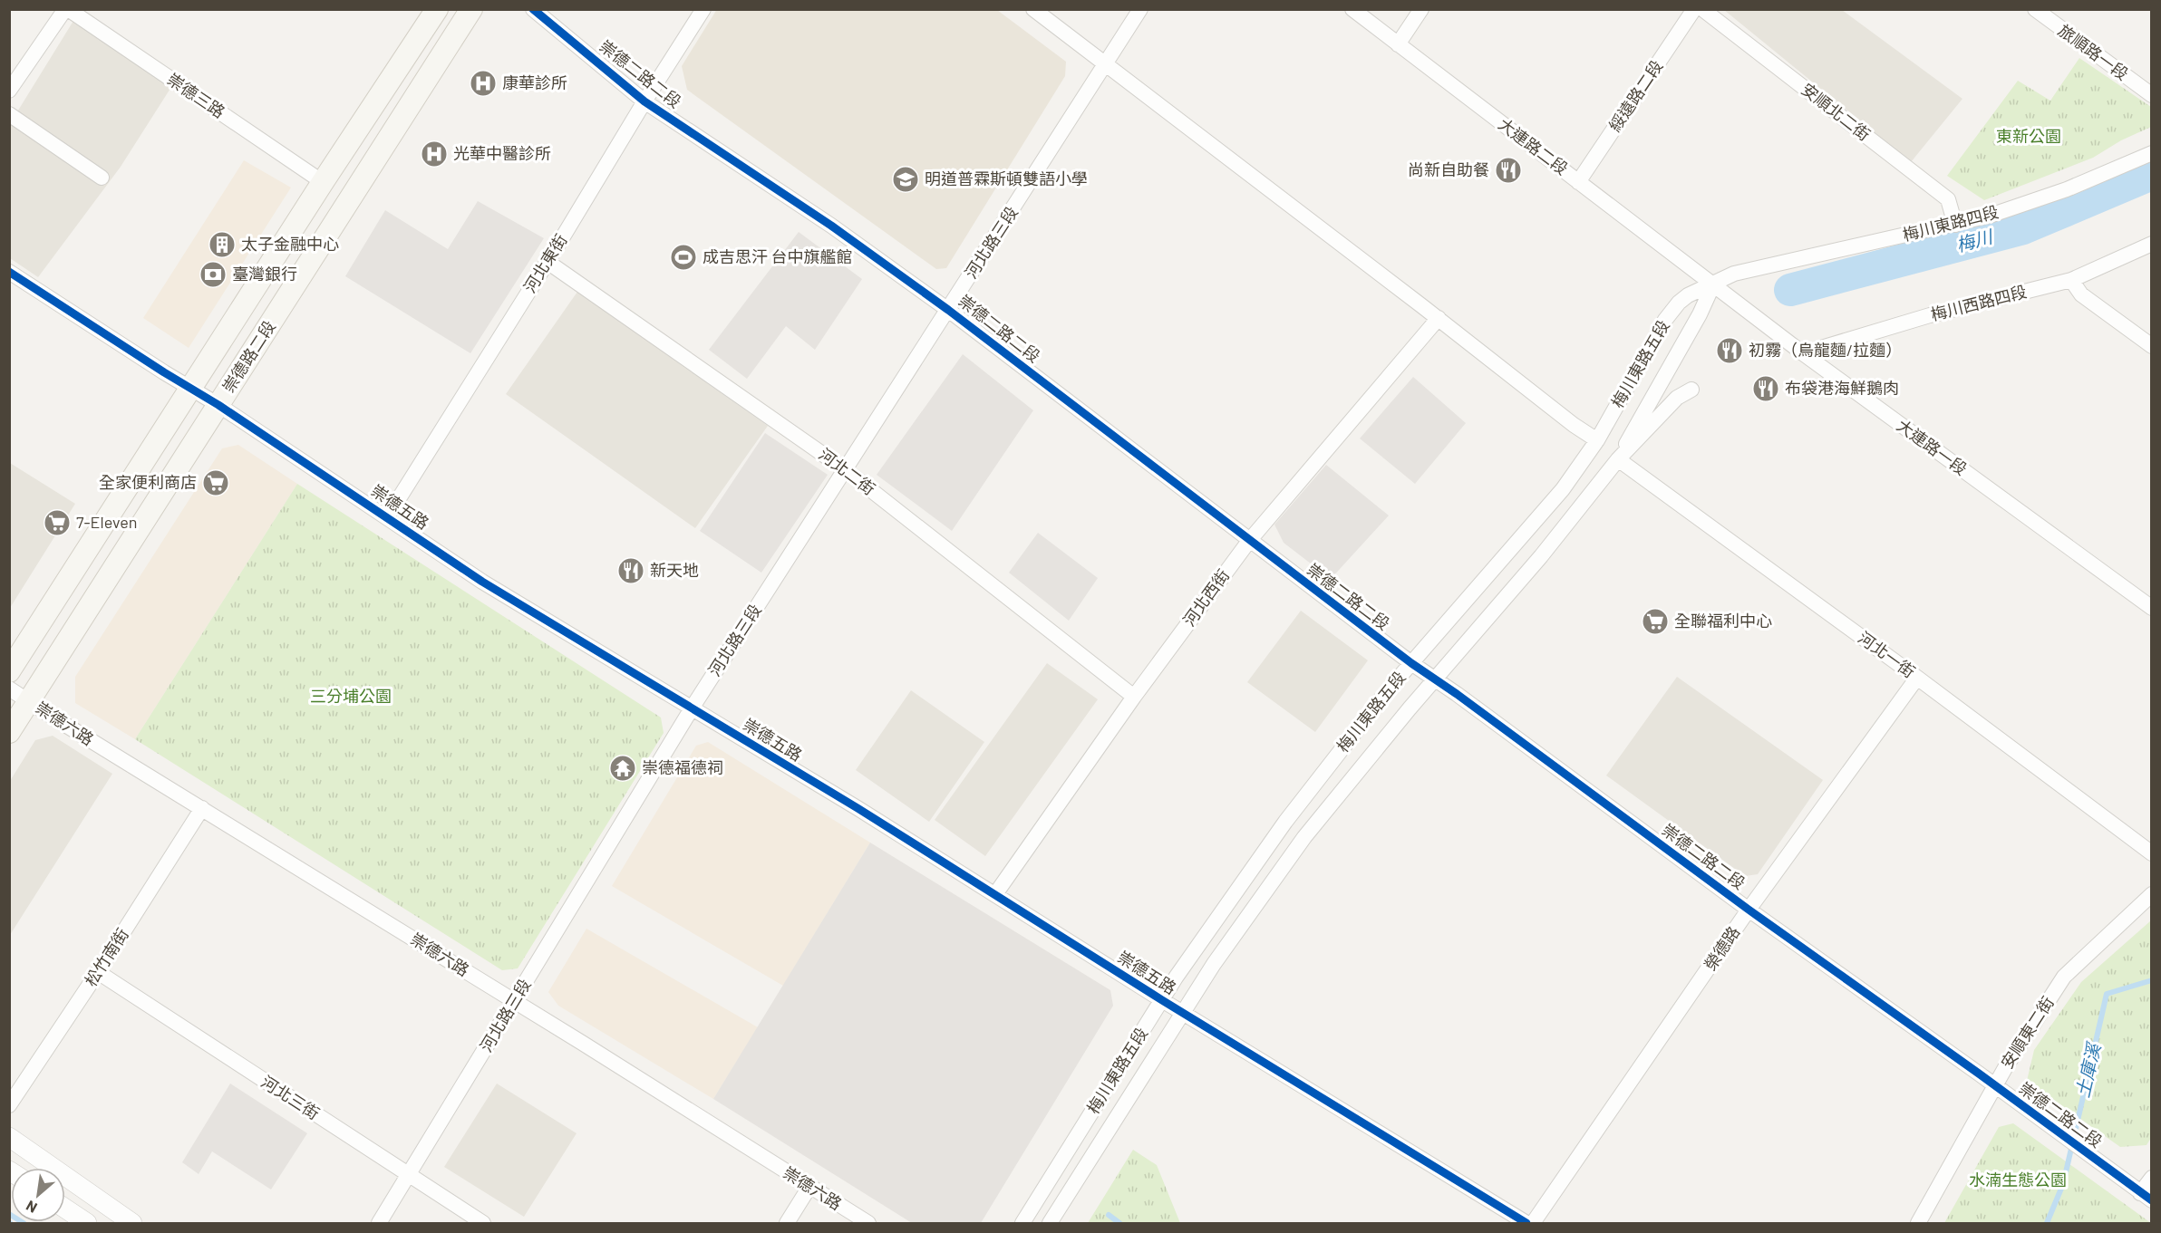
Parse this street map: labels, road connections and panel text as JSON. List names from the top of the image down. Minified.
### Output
{"streets":{"main road":["崇德路二段"],"street":["旅順路一段","崇德二路二段","崇德三路","綏遠路二段","安順北二街","大連路二段","梅川東路四段","河北路三段","河北東街","梅川西路四段","梅川東路五段","大連路一段","河北二街","崇德五路","河北西街","河北一街","崇德六路","榮德路","松竹南街","安順東二街","河北三街"]},"crossings":[["崇德二路二段","河北路三段"],["崇德二路二段","河北東街"],["崇德二路二段","梅川東路五段"],["崇德二路二段","河北西街"],["崇德二路二段","榮德路"],["崇德二路二段","安順東二街"],["崇德三路","崇德路二段"],["綏遠路二段","大連路二段"],["安順北二街","梅川東路四段"],["大連路二段","梅川東路四段"],["大連路二段","梅川東路五段"],["大連路二段","大連路一段"],["梅川東路四段","梅川東路五段"],["梅川東路四段","大連路一段"],["河北路三段","河北二街"],["河北路三段","崇德五路"],["河北路三段","崇德六路"],["河北路三段","河北三街"],["河北東街","河北二街"],["河北東街","崇德五路"],["梅川西路四段","大連路一段"],["崇德路二段","崇德五路"],["崇德路二段","崇德六路"],["梅川東路五段","大連路一段"],["梅川東路五段","崇德五路"],["梅川東路五段","河北一街"],["河北二街","河北西街"],["崇德五路","河北西街"],["河北一街","榮德路"],["崇德六路","松竹南街"],["松竹南街","河北三街"]],"water":["梅川","土庫溪"],"parks":["東新公園","三分埔公園","水湳生態公園"],"places":{"hospital":["康華診所","光華中醫診所"],"restaurant":["尚新自助餐","初霧（烏龍麵/拉麵）","布袋港海鮮鵝肉","新天地"],"school or university":["明道普霖斯頓雙語小學"],"building":["太子金融中心"],"sports":["成吉思汗 台中旗艦館"],"bank":["臺灣銀行"],"supermarket":["全家便利商店","7-Eleven","全聯福利中心"],"temple":["崇德福德祠"]},"north":"bottom left"}
